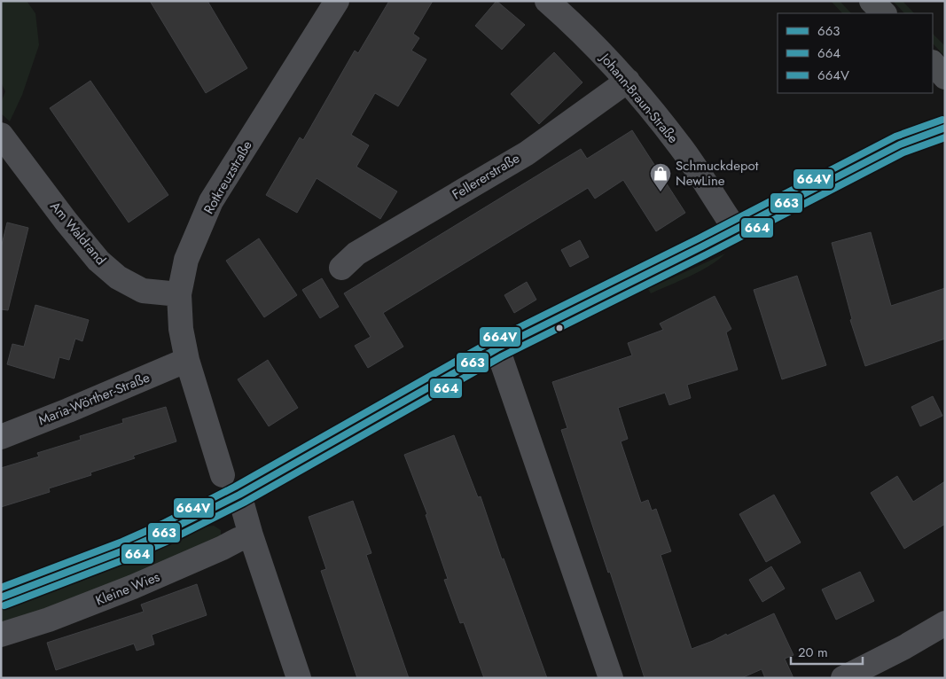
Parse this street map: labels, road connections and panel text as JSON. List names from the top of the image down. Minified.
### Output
{"streets":{"street":["Johann-Braun-Straße","Fellererstraße","Rotkreuzstraße","Am Waldrand","Maria-Wörther-Straße","Kleine Wies"]},"crossings":[["Johann-Braun-Straße","Fellererstraße"],["Rotkreuzstraße","Am Waldrand"],["Rotkreuzstraße","Maria-Wörther-Straße"]],"places":{"shop":["Schmuckdepot NewLine"]},"lines":["transit line 664V","transit line 663","transit line 664"],"legend":["663","664","664V"],"scale_bar":"20 m"}
